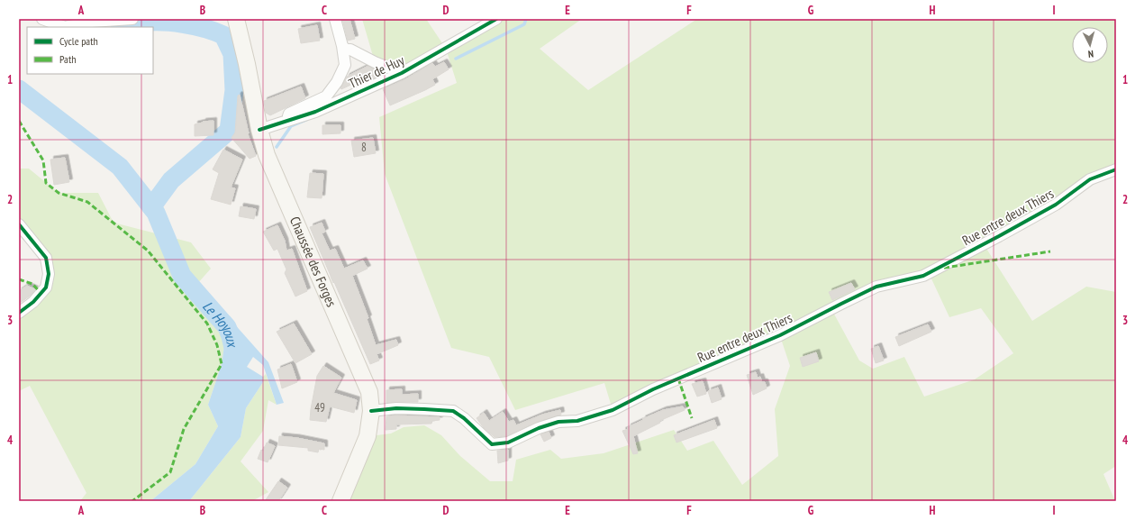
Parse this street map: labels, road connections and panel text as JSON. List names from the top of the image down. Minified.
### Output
{"streets":{"main road":["Chaussée des Forges"],"street":["Thier de Huy","Rue entre deux Thiers"]},"crossings":[["Thier de Huy","Chaussée des Forges"],["Rue entre deux Thiers","Chaussée des Forges"]],"water":["Le Hoyoux"],"house_numbers":["8","49"],"legend":["Cycle path","Path"],"north":"bottom","grid":{"columns":["A","B","C","D","E","F","G","H","I"],"rows":["1","2","3","4"]}}
